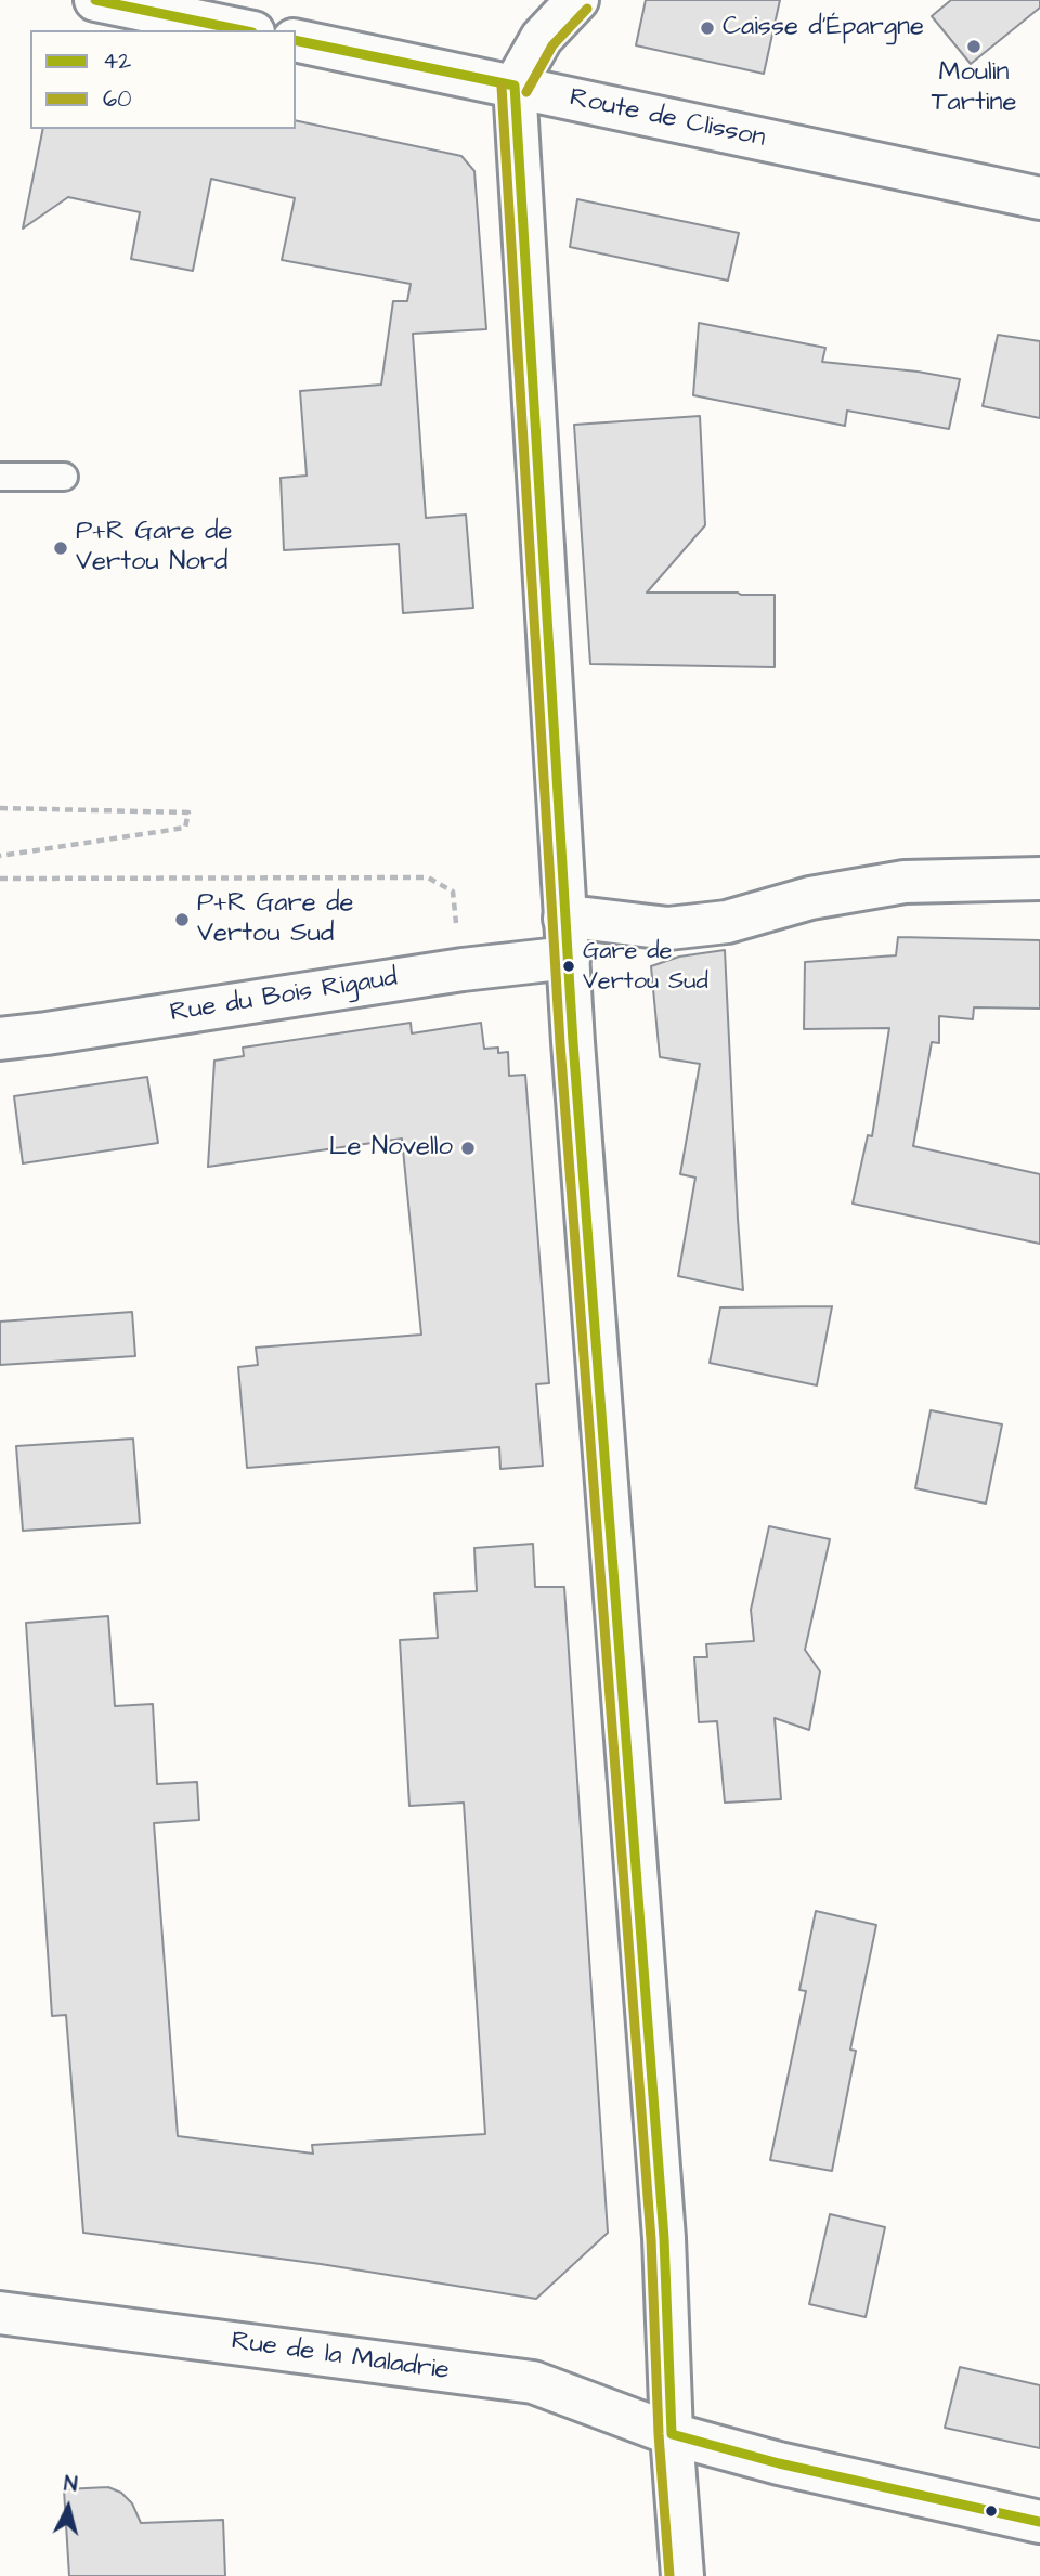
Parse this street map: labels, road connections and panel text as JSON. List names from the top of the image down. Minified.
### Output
{"streets":{"main road":["Route de Clisson","Rue du Bois Rigaud","Rue de la Maladrie"]},"places":["Caisse d'Épargne","Moulin Tartine","P+R Gare de Vertou Nord","P+R Gare de Vertou Sud","Gare de Vertou Sud","Le Novello"],"lines":["transit line 42","transit line 60"],"legend":["42","60"],"north":"top"}
